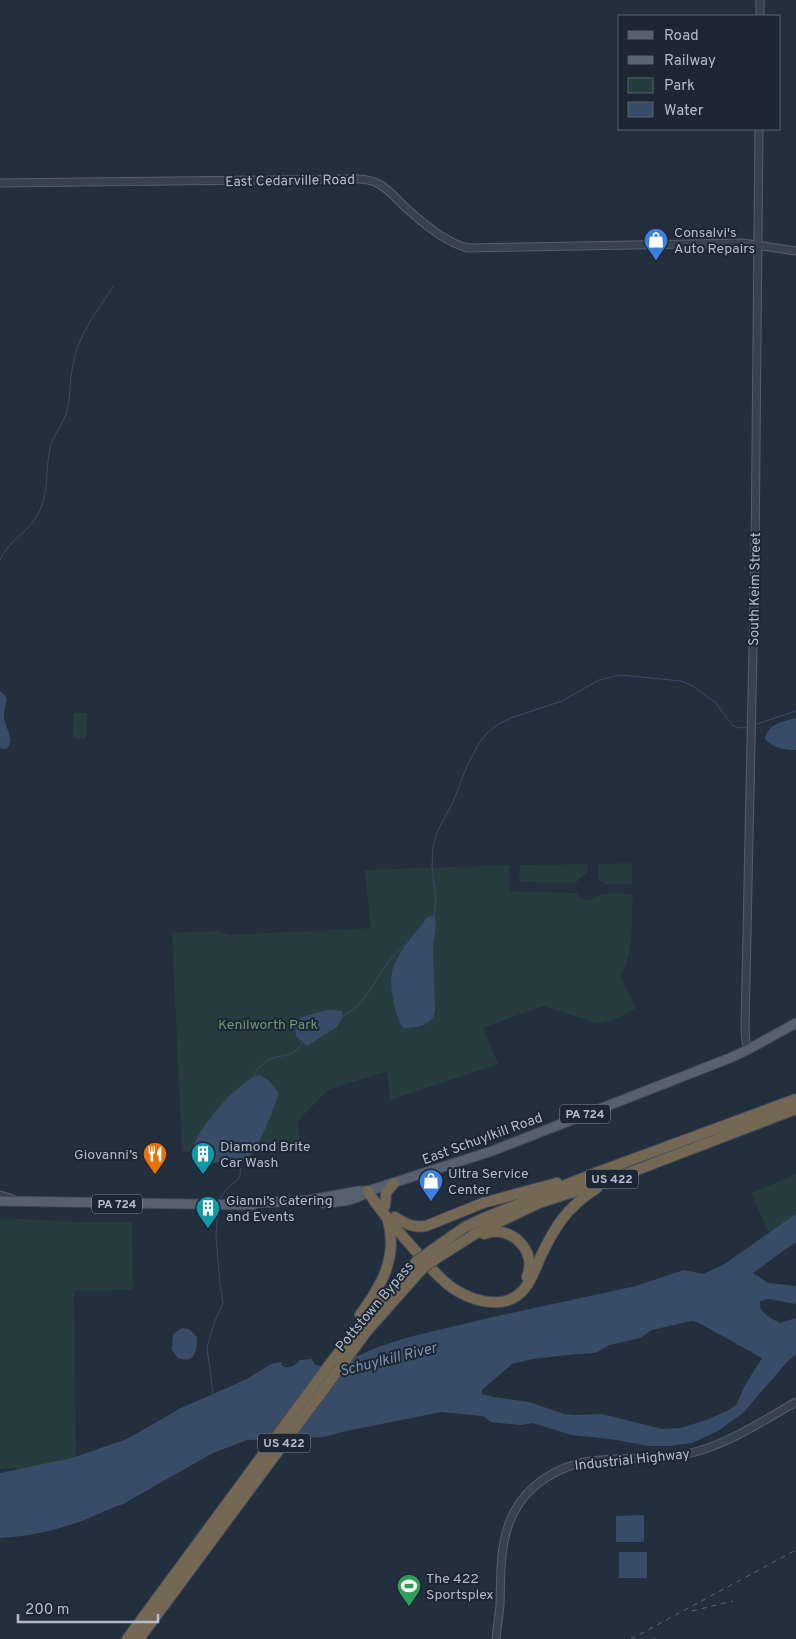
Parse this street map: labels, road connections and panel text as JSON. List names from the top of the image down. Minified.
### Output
{"streets":{"highway":["US 422","Pottstown Bypass"],"main road":["PA 724","East Schuylkill Road"],"street":["East Cedarville Road","South Keim Street","Industrial Highway"]},"crossings":[["East Cedarville Road","South Keim Street"],["South Keim Street","East Schuylkill Road"]],"water":["Schuylkill River"],"parks":["Kenilworth Park"],"places":{"shop":["Consalvi's Auto Repairs","Ultra Service Center"],"restaurant":["Giovanni’s"],"building":["Diamond Brite Car Wash","Gianni’s Catering and Events"],"sports":["The 422 Sportsplex"]},"legend":["Road","Railway","Park","Water"],"scale_bar":"200 m"}
